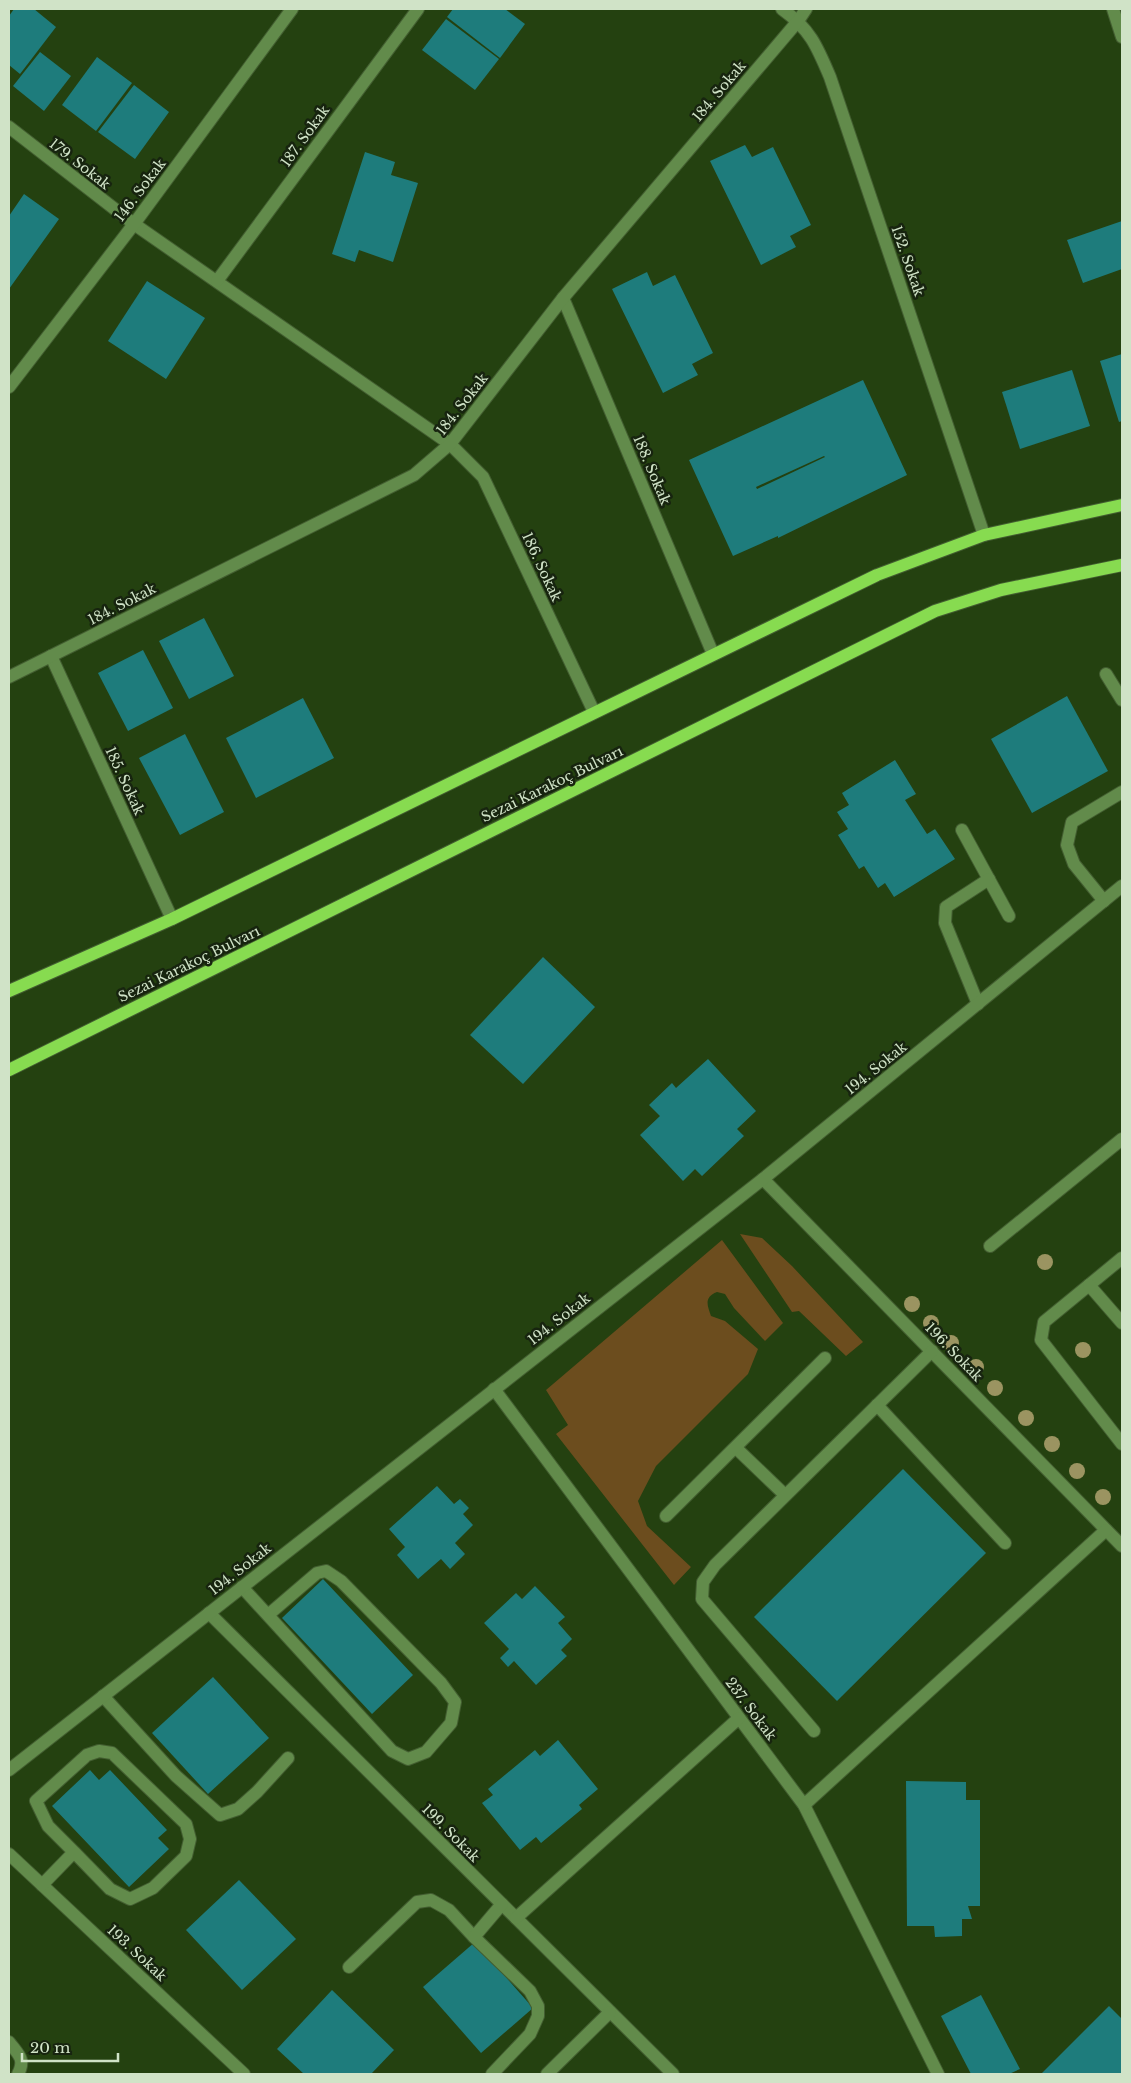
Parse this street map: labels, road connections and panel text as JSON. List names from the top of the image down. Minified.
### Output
{"streets":{"main road":["Sezai Karakoç Bulvarı"],"street":["184. Sokak","187. Sokak","179. Sokak","146. Sokak","152. Sokak","188. Sokak","186. Sokak","185. Sokak","194. Sokak","196. Sokak","237. Sokak","199. Sokak","193. Sokak"]},"crossings":[["184. Sokak","152. Sokak"],["184. Sokak","188. Sokak"],["184. Sokak","186. Sokak"],["184. Sokak","185. Sokak"],["187. Sokak","179. Sokak"],["187. Sokak","186. Sokak"],["179. Sokak","146. Sokak"],["179. Sokak","186. Sokak"],["194. Sokak","196. Sokak"],["194. Sokak","237. Sokak"],["194. Sokak","199. Sokak"]],"scale_bar":"20 m"}
